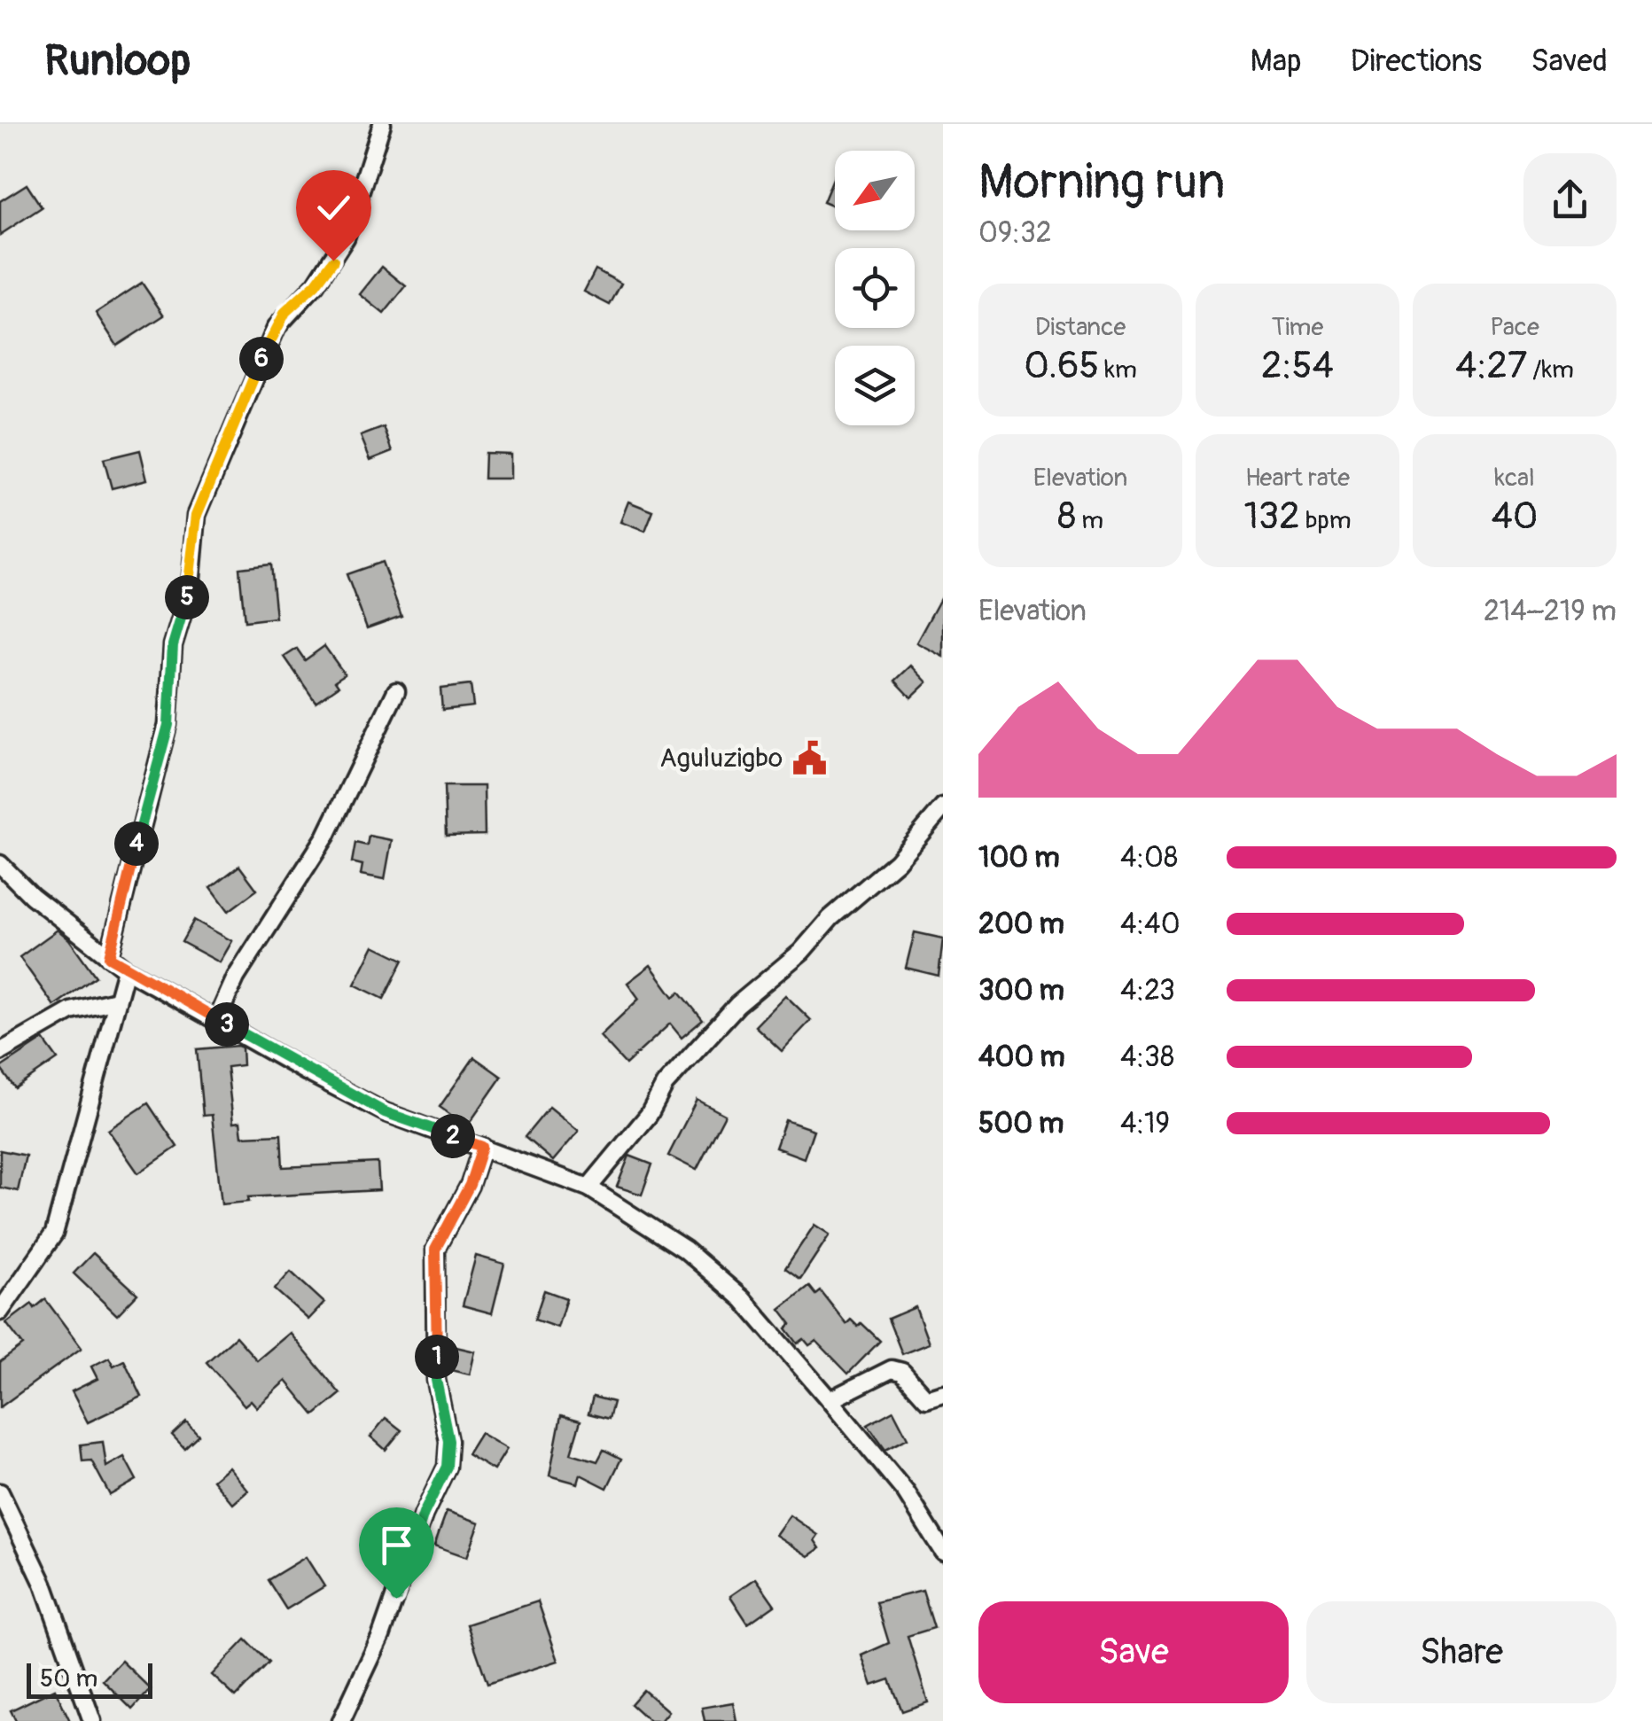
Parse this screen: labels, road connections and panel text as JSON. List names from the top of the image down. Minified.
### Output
{"places":{"public building":["Aguluzigbo"]},"scale_bar":"50 m","north":"bottom left","page":{"header":"Runloop","nav":["Map","Directions","Saved"],"heading":["Morning run","09:32"],"stats":[["Distance","0.65 km"],["Time","2:54"],["Pace","4:27 /km"],["Elevation","8 m"],["Heart rate","132 bpm"],["kcal","40"]],"pins":["6","5","4","3","2","1"],"chart":["Elevation","214–219 m"],"list":[{"name":"100 m","note":"4:08"},{"name":"200 m","note":"4:40"},{"name":"300 m","note":"4:23"},{"name":"400 m","note":"4:38"},{"name":"500 m","note":"4:19"}],"buttons":["Save","Share"],"scale":"50 m"}}
